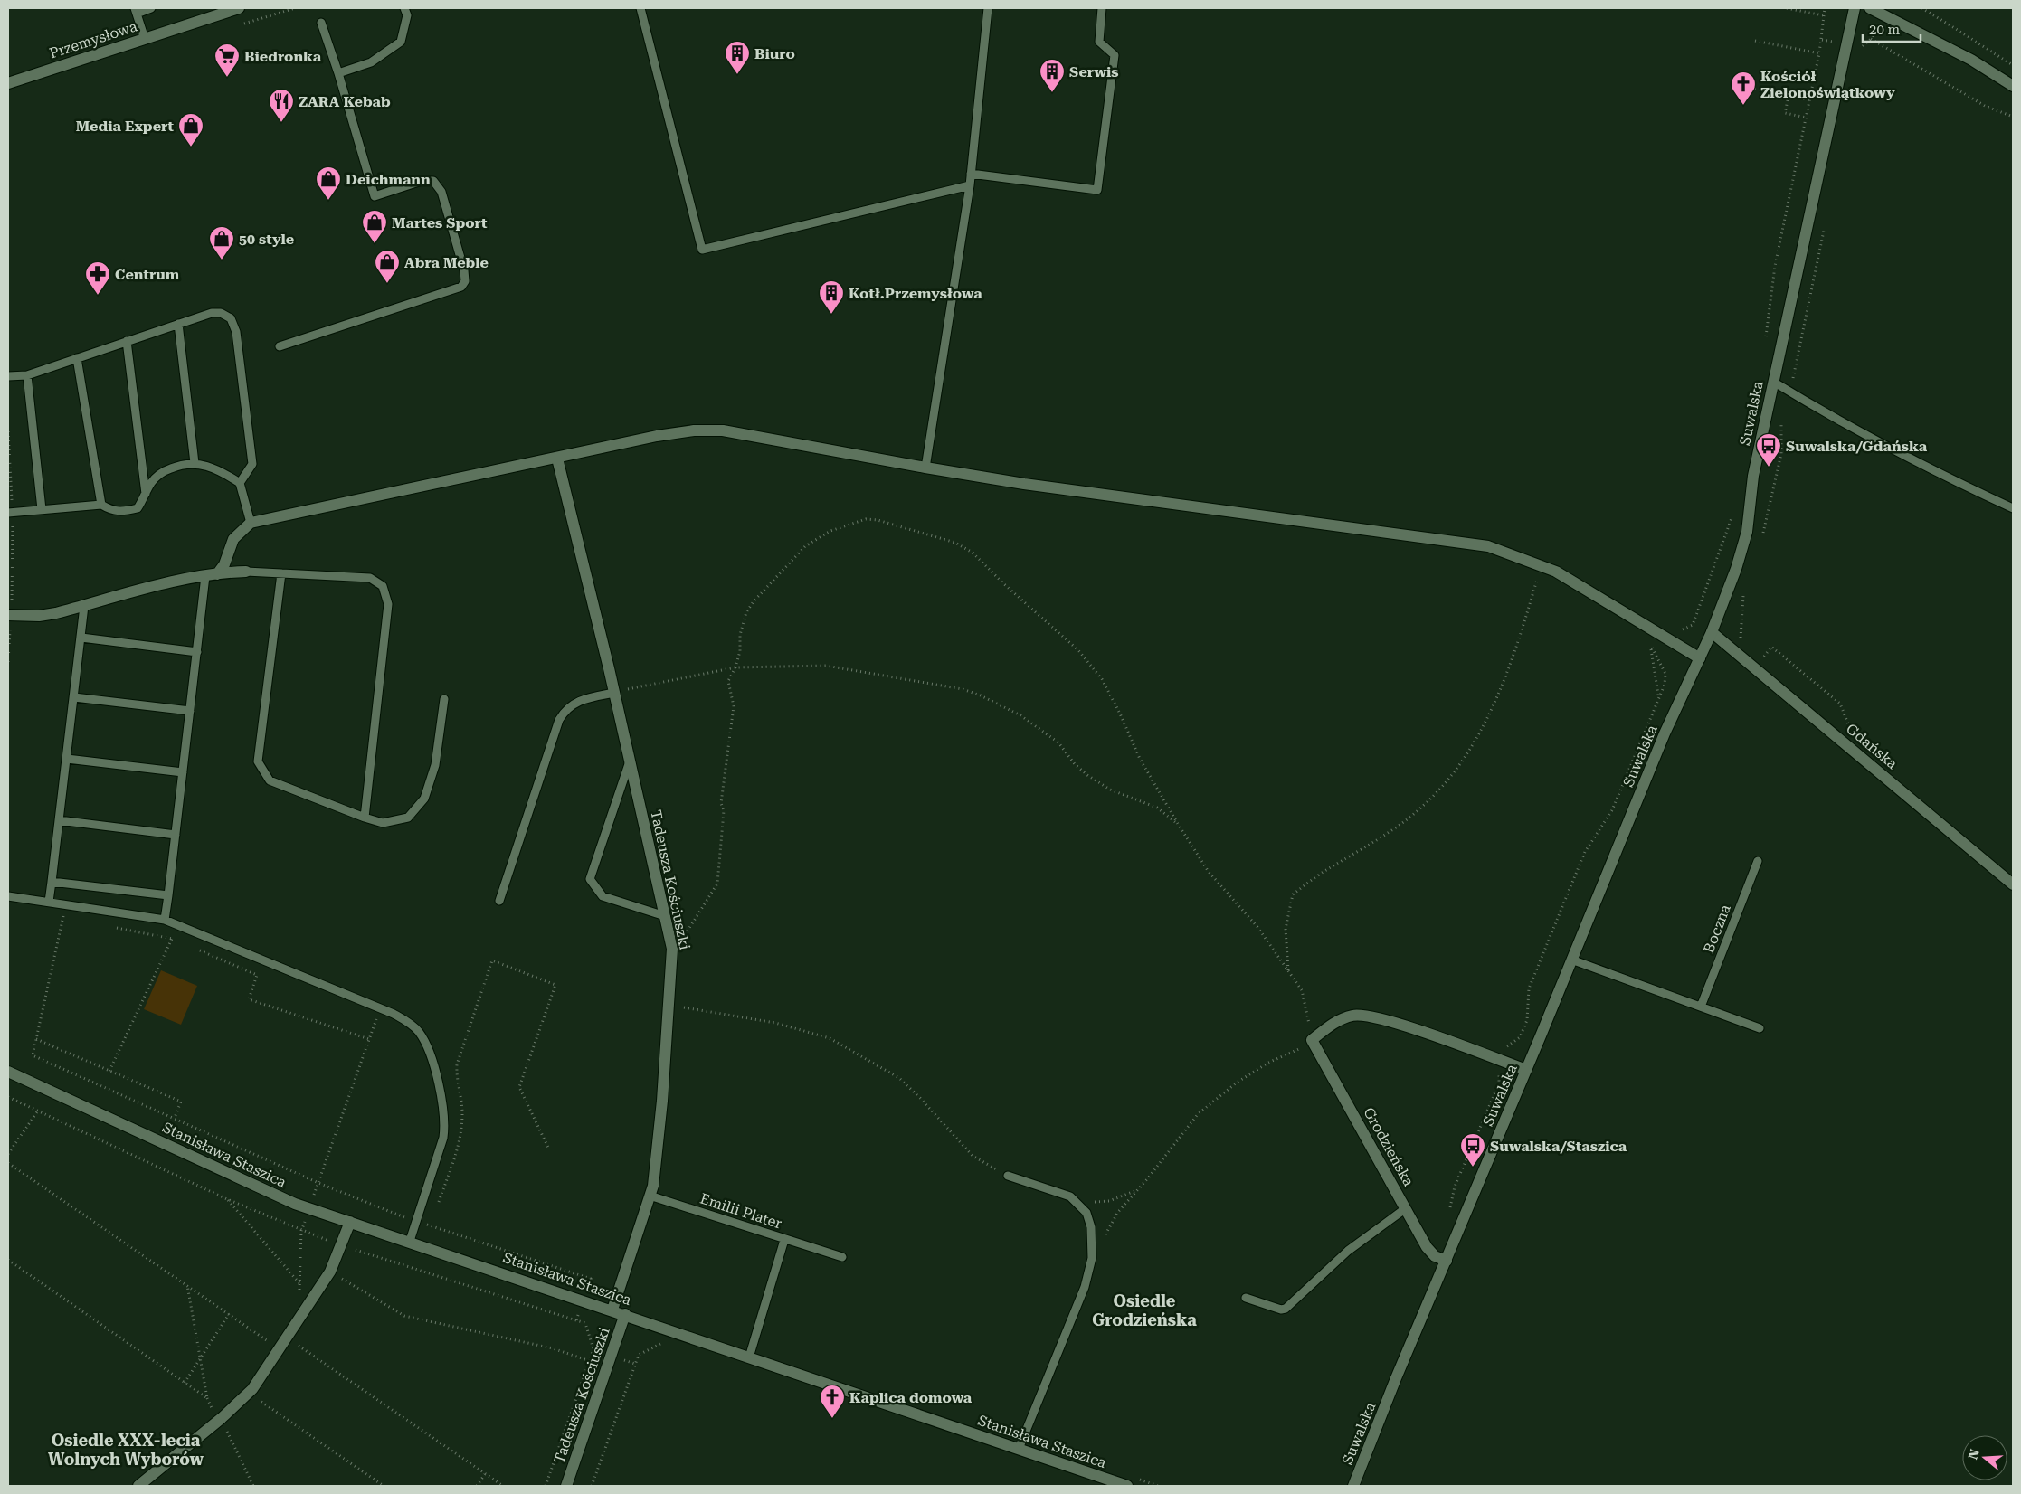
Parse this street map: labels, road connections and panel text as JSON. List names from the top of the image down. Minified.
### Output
{"streets":{"street":["Przemysłowa","Suwalska","Gdańska","Tadeusza Kościuszki","Grodzieńska","Stanisława Staszica"],"lane":["Boczna","Emilii Plater"]},"crossings":[["Suwalska","Gdańska"],["Suwalska","Grodzieńska"],["Tadeusza Kościuszki","Stanisława Staszica"],["Tadeusza Kościuszki","Emilii Plater"],["Stanisława Staszica","Emilii Plater"]],"districts":["Osiedle Grodzieńska","Osiedle XXX-lecia Wolnych Wyborów"],"places":{"building":["Biuro","Serwis","Kotł.Przemysłowa"],"supermarket":["Biedronka"],"church":["Kościół Zielonoświątkowy","Kaplica domowa"],"restaurant":["ZARA Kebab"],"shop":["Media Expert","Deichmann","Martes Sport","50 style","Abra Meble"],"pharmacy":["Centrum"],"bus stop":["Suwalska/Gdańska","Suwalska/Staszica"]},"scale_bar":"20 m","north":"left"}
